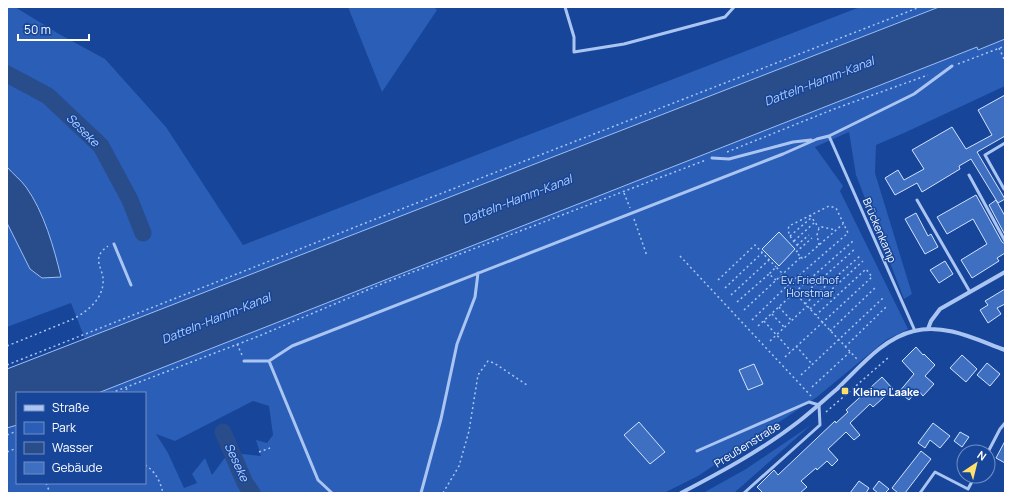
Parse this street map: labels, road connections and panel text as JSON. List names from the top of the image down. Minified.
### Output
{"streets":{"street":["Preußenstraße"],"lane":["Brückenkamp"]},"crossings":[["Brückenkamp","Preußenstraße"]],"water":["Datteln-Hamm-Kanal","Seseke"],"parks":["Ev. Friedhof Horstmar"],"places":{"transit":["Kleine Laake"]},"legend":["Straße","Park","Wasser","Gebäude"],"scale_bar":"50 m","north":"top right"}
